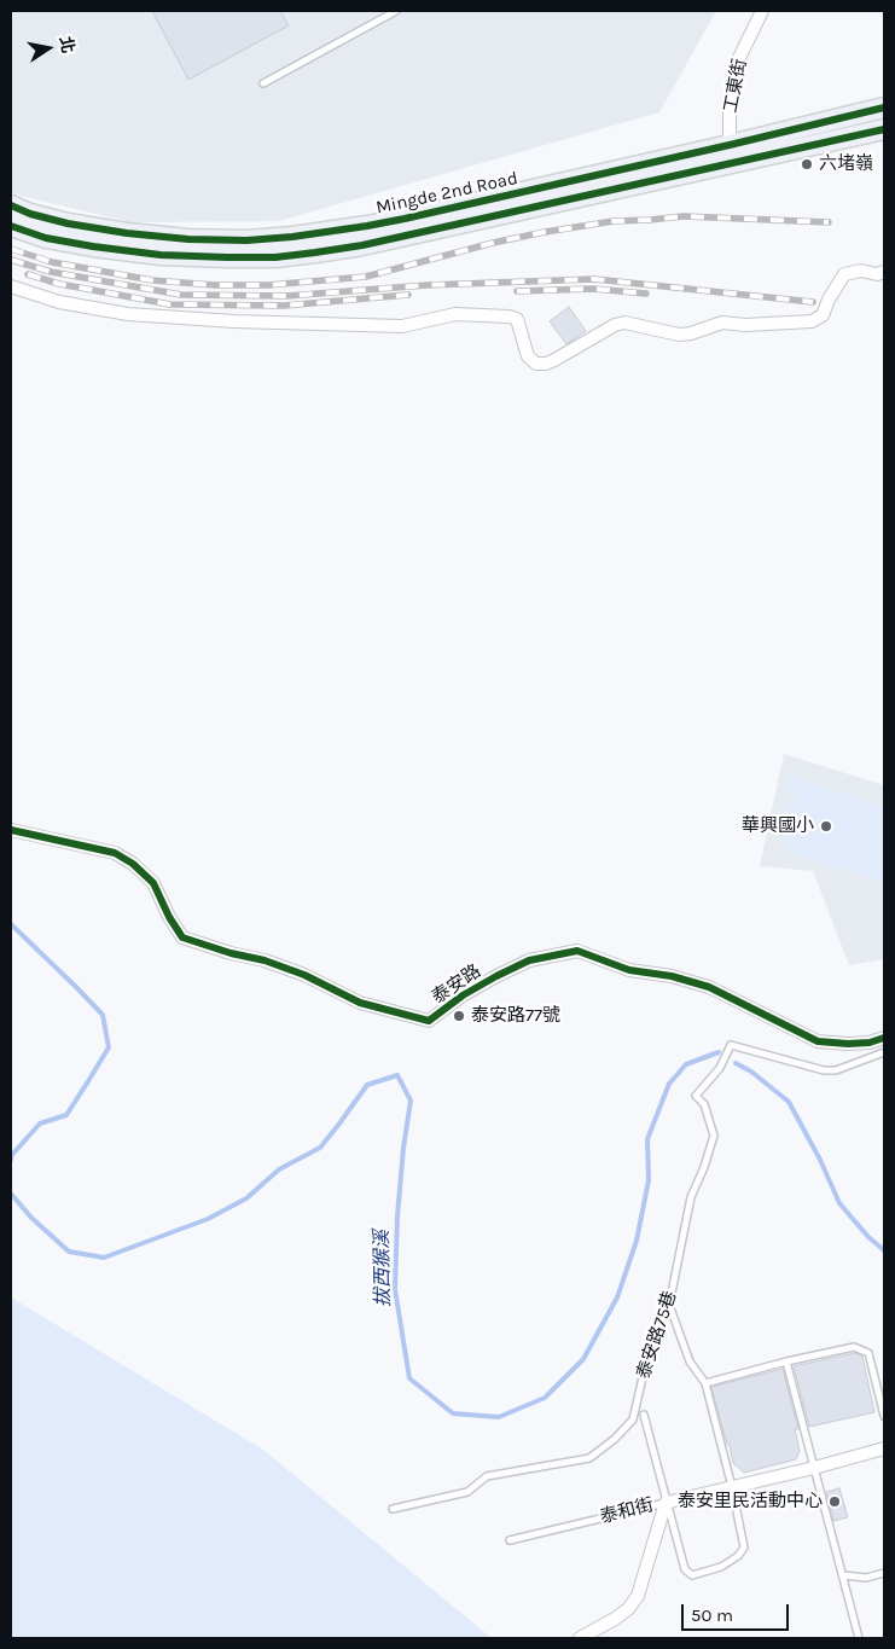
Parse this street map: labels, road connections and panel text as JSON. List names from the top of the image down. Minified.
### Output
{"streets":{"main road":["Mingde 2nd Road"],"street":["工東街","泰安路","泰和街"],"lane":["泰安路75巷"]},"crossings":[["工東街","Mingde 2nd Road"]],"water":["拔西猴溪"],"places":["六堵嶺","華興國小","泰安路77號","泰安里民活動中心"],"scale_bar":"50 m","north":"right"}
